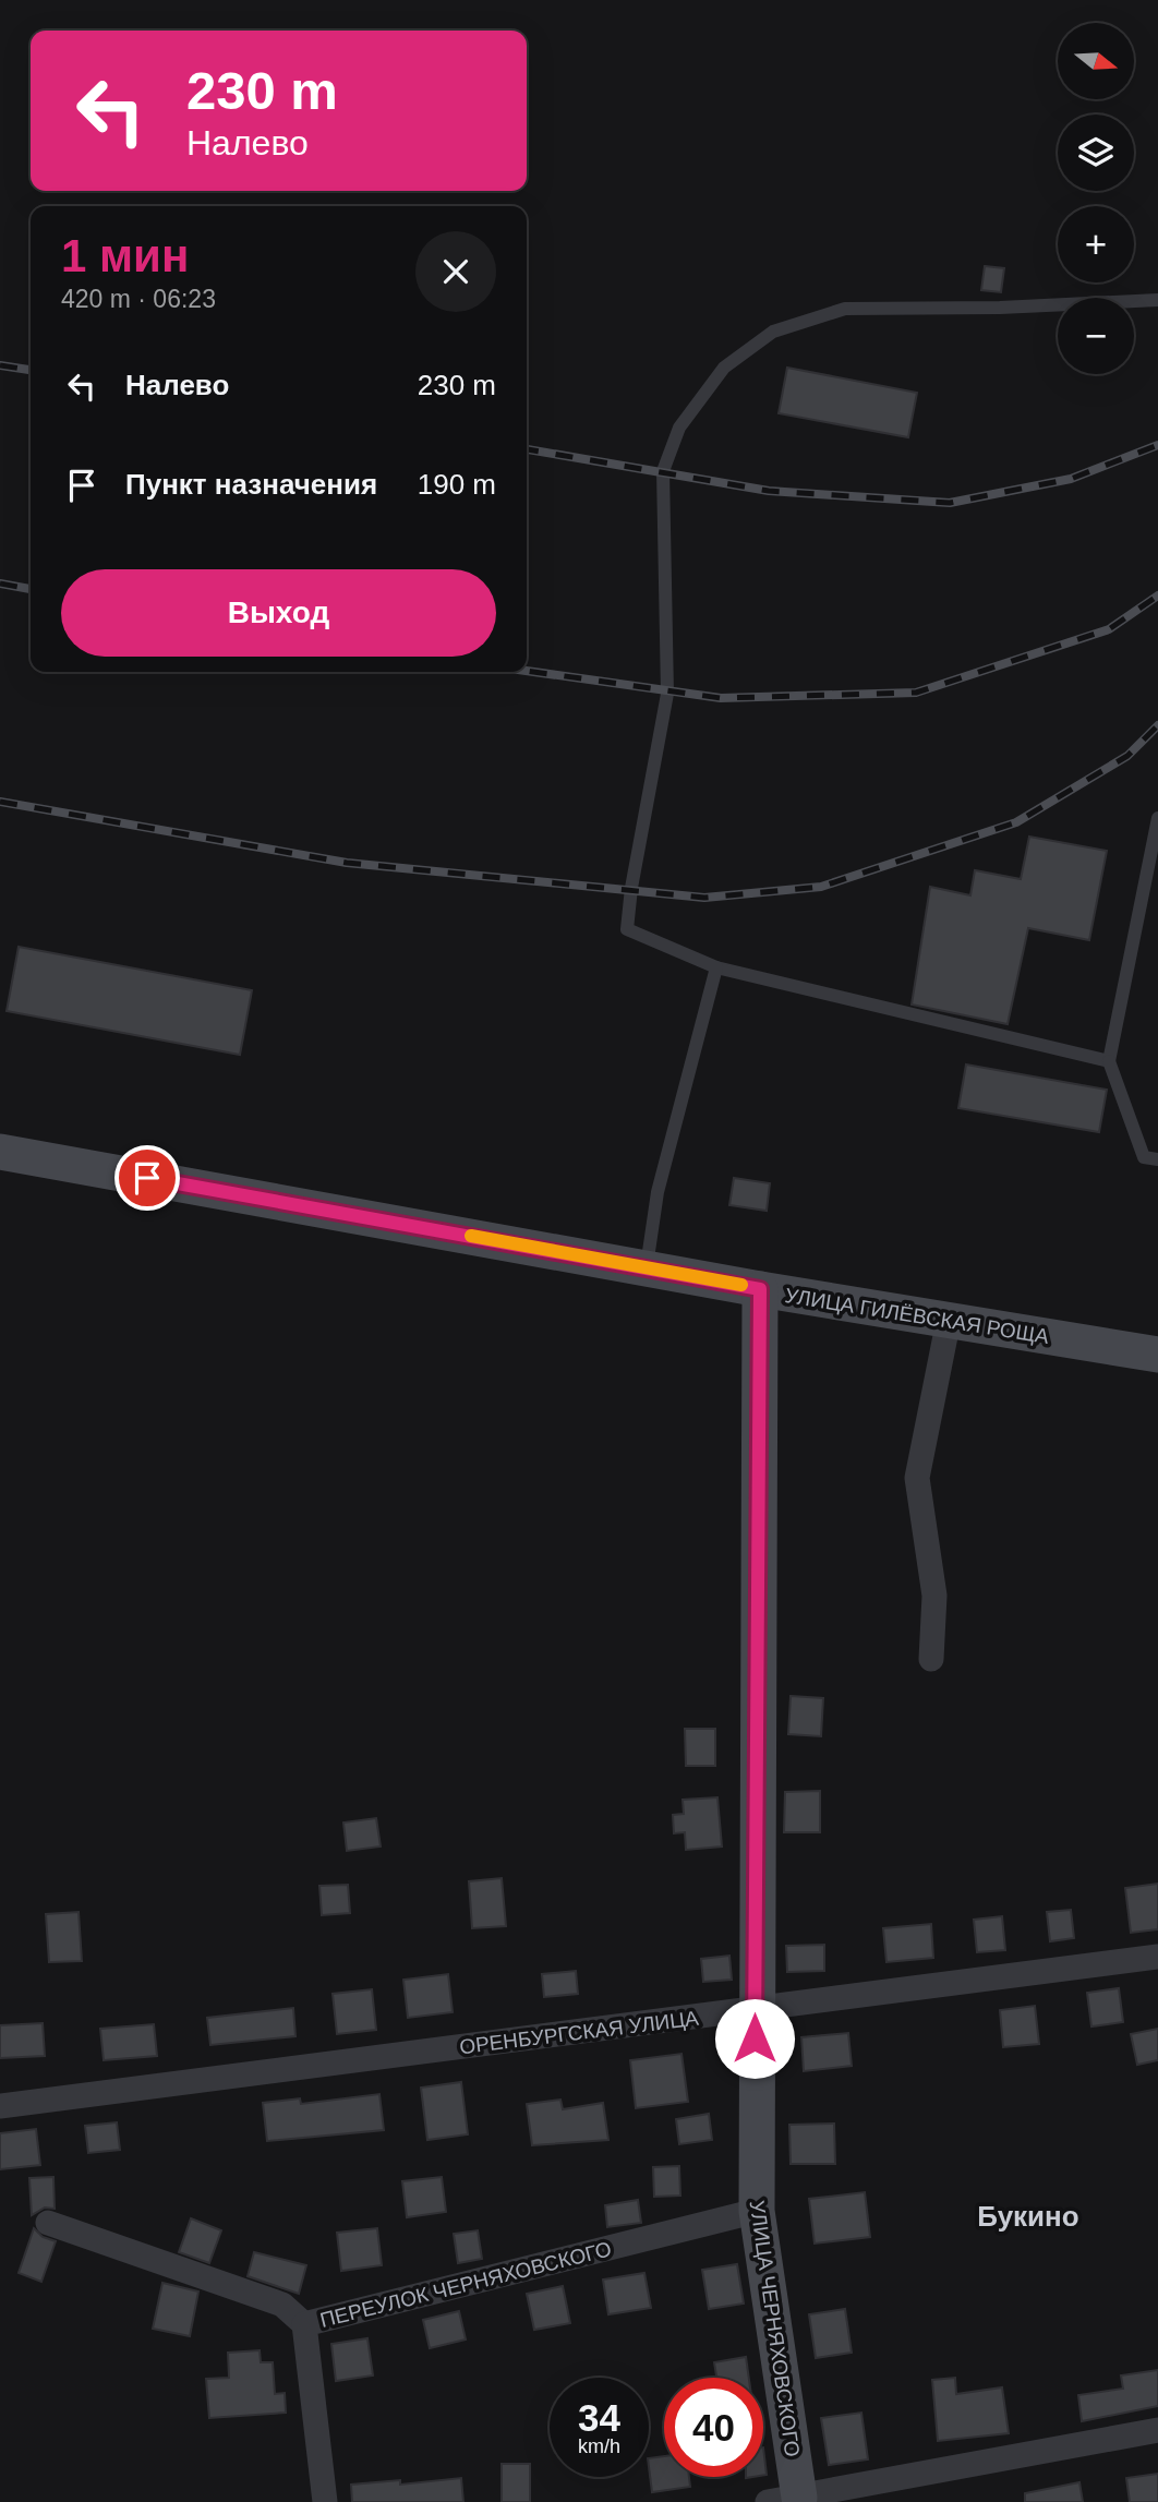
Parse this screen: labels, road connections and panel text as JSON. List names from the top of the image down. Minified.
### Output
{"streets":{"street":["УЛИЦА ГИЛЁВСКАЯ РОЩА","ОРЕНБУРГСКАЯ УЛИЦА","ПЕРЕУЛОК ЧЕРНЯХОВСКОГО","УЛИЦА ЧЕРНЯХОВСКОГО"]},"crossings":[["УЛИЦА ГИЛЁВСКАЯ РОЩА","УЛИЦА ЧЕРНЯХОВСКОГО"],["ОРЕНБУРГСКАЯ УЛИЦА","УЛИЦА ЧЕРНЯХОВСКОГО"],["ПЕРЕУЛОК ЧЕРНЯХОВСКОГО","УЛИЦА ЧЕРНЯХОВСКОГО"]],"districts":["Букино"],"north":"right","page":{"map_buttons":["+","−"],"turn":["230 m","Налево"],"heading":["1 мин","420 m · 06:23"],"list":[{"name":"Налево","value":"230 m"},{"name":"Пункт назначения","value":"190 m"}],"buttons":"Выход","speed":"34 km/h","limit":"40"}}
